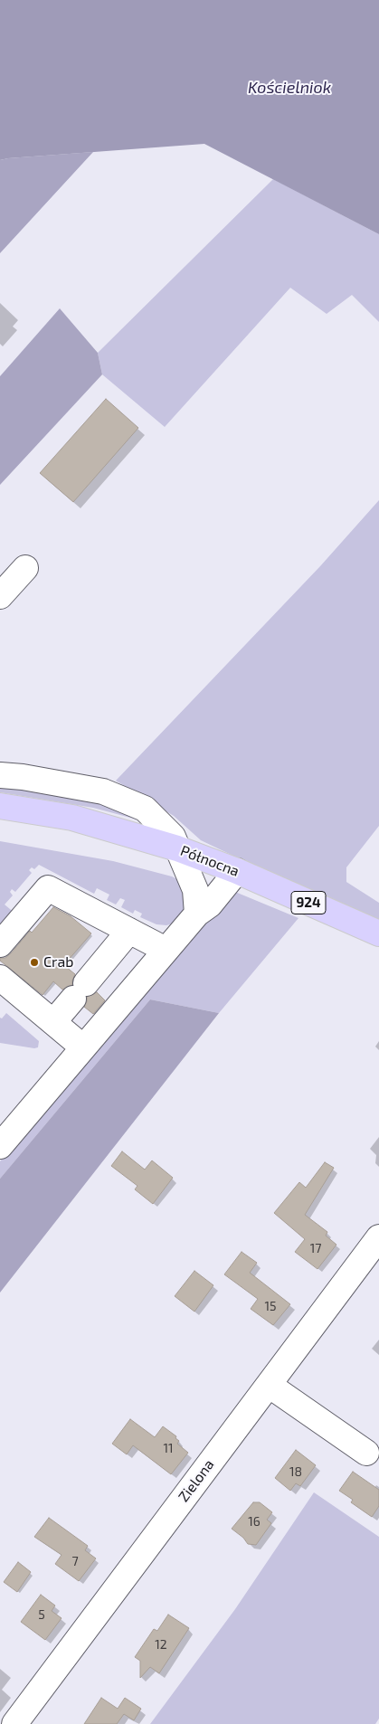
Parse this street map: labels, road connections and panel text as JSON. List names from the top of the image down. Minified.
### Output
{"streets":{"main road":["Północna","924"],"street":["Zielona"]},"water":["Kościelniok"],"places":["Crab"],"house_numbers":["17","15","11","18","16","7","5","12"]}
